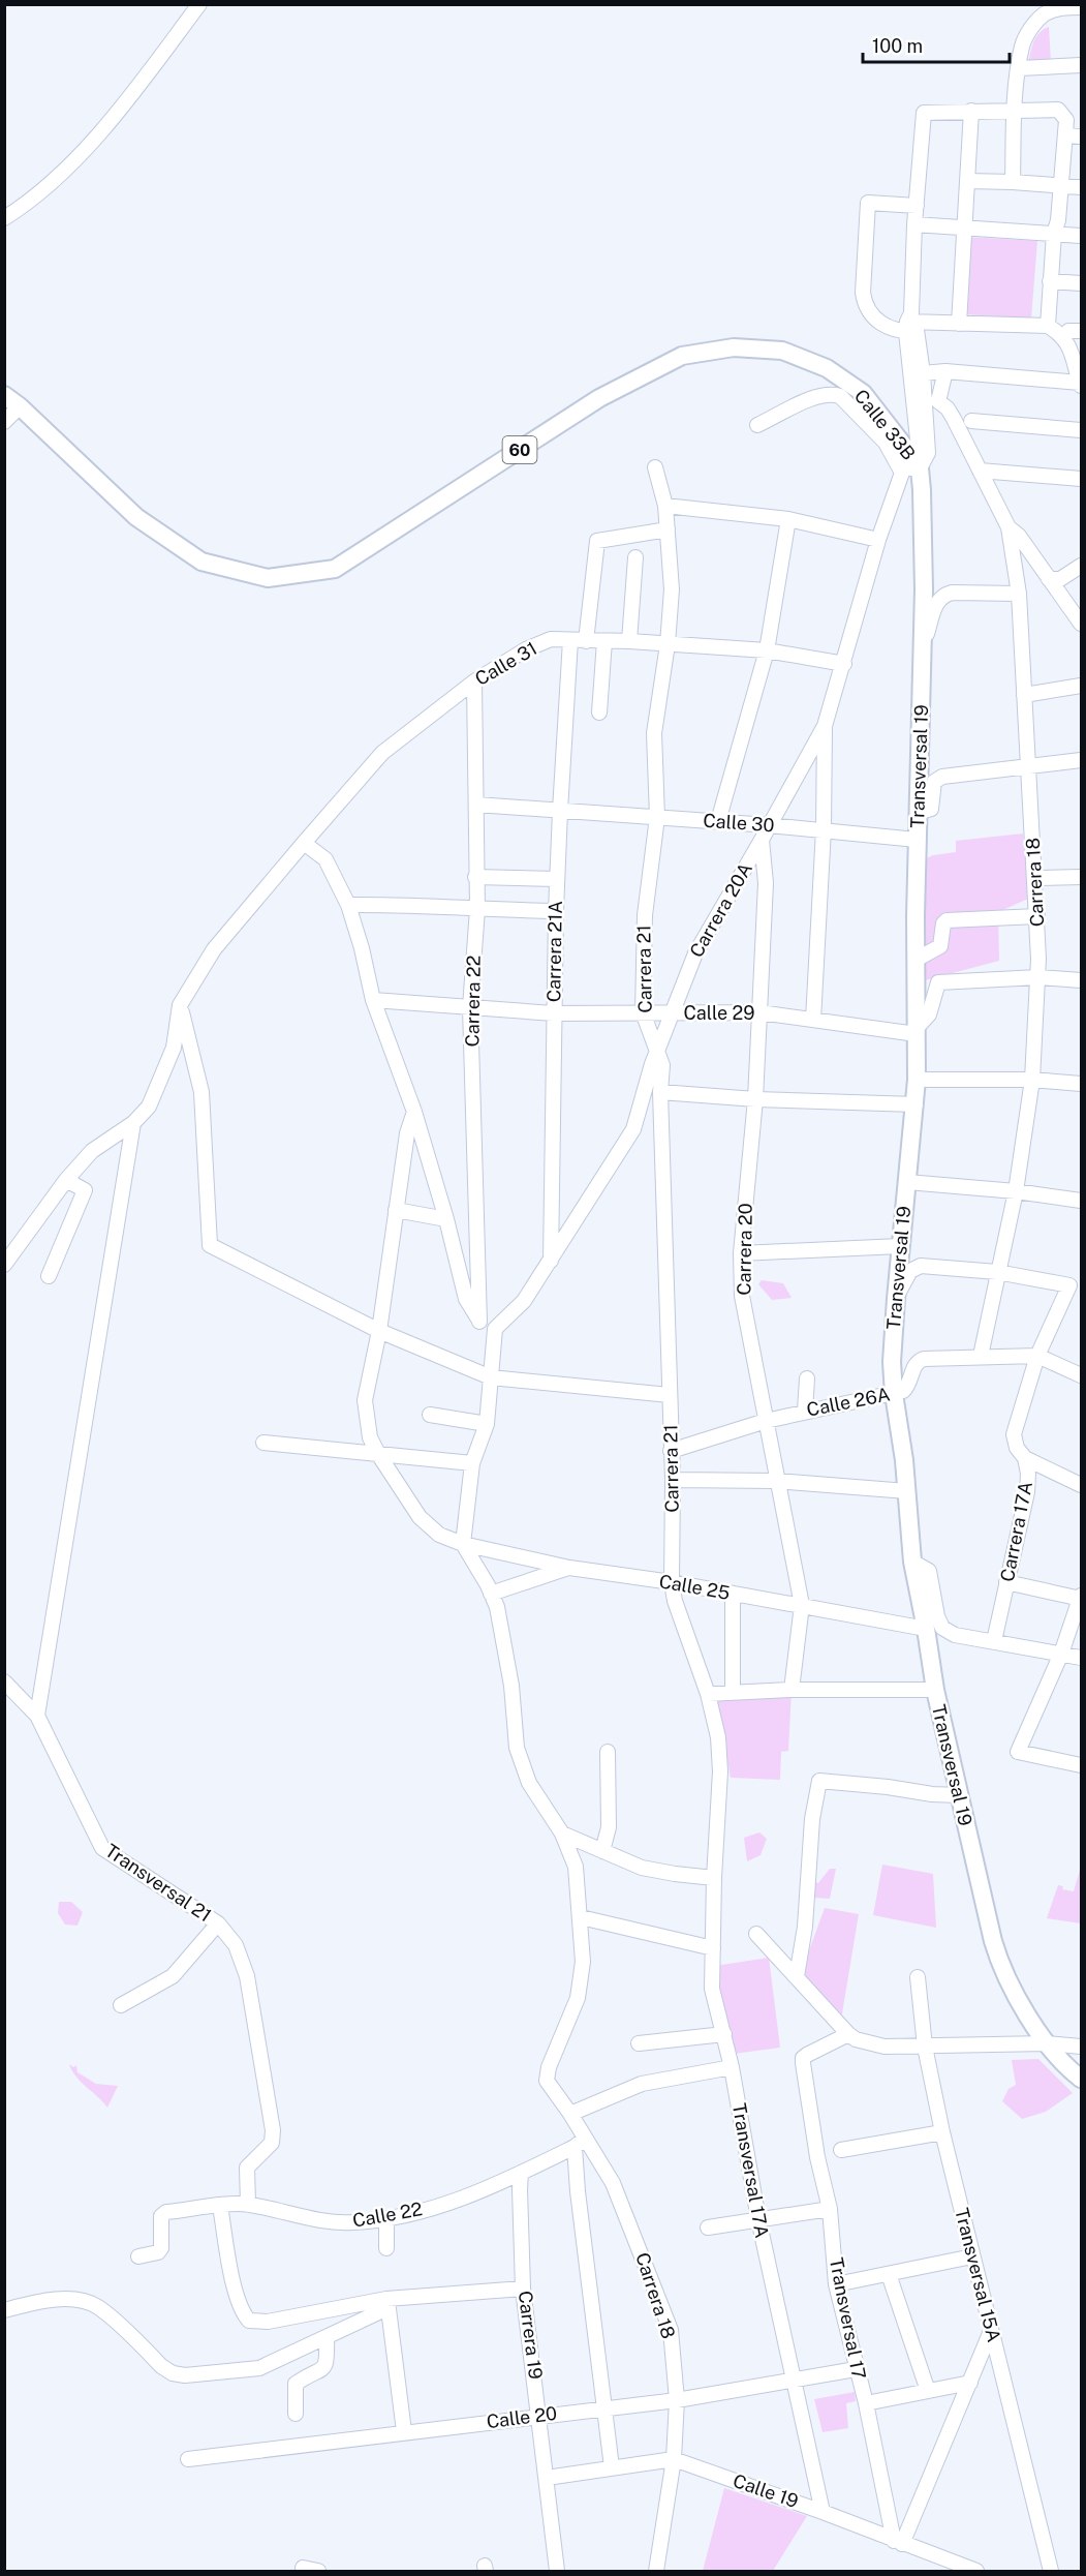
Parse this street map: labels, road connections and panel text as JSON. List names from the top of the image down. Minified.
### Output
{"streets":{"main road":["Calle 33B","60","Transversal 19"],"street":["Calle 31","Calle 30","Carrera 18","Carrera 20A","Carrera 21A","Carrera 21","Carrera 22","Calle 29","Carrera 20","Calle 26A","Carrera 17A","Calle 25","Transversal 21","Transversal 17A","Calle 22","Transversal 15A","Transversal 17","Carrera 19","Calle 20","Calle 19"]},"crossings":[["Calle 33B","60"],["Calle 33B","Transversal 19"],["Calle 33B","Carrera 20A"],["Calle 31","Carrera 20A"],["Calle 31","Carrera 21A"],["Calle 31","Carrera 21"],["Calle 31","Carrera 22"],["Transversal 19","Calle 30"],["Transversal 19","Carrera 20A"],["Transversal 19","Calle 29"],["Transversal 19","Calle 26A"],["Transversal 19","Calle 25"],["Calle 30","Carrera 20A"],["Calle 30","Carrera 21A"],["Calle 30","Carrera 21"],["Calle 30","Carrera 22"],["Carrera 18","Calle 26A"],["Carrera 18","Carrera 17A"],["Carrera 18","Calle 22"],["Carrera 18","Calle 20"],["Carrera 18","Calle 19"],["Carrera 20A","Carrera 21A"],["Carrera 20A","Carrera 21"],["Carrera 20A","Calle 29"],["Carrera 20A","Carrera 20"],["Carrera 21A","Calle 29"],["Carrera 21","Calle 29"],["Carrera 21","Calle 26A"],["Carrera 21","Calle 25"],["Carrera 21","Transversal 17A"],["Carrera 22","Calle 29"],["Calle 29","Carrera 20"],["Carrera 20","Calle 26A"],["Carrera 20","Calle 25"],["Calle 26A","Carrera 17A"],["Transversal 21","Calle 22"],["Transversal 17A","Calle 20"],["Transversal 17A","Calle 19"],["Calle 22","Carrera 19"],["Transversal 17","Calle 20"],["Transversal 17","Calle 19"],["Carrera 19","Calle 20"],["Carrera 19","Calle 19"]],"scale_bar":"100 m"}
